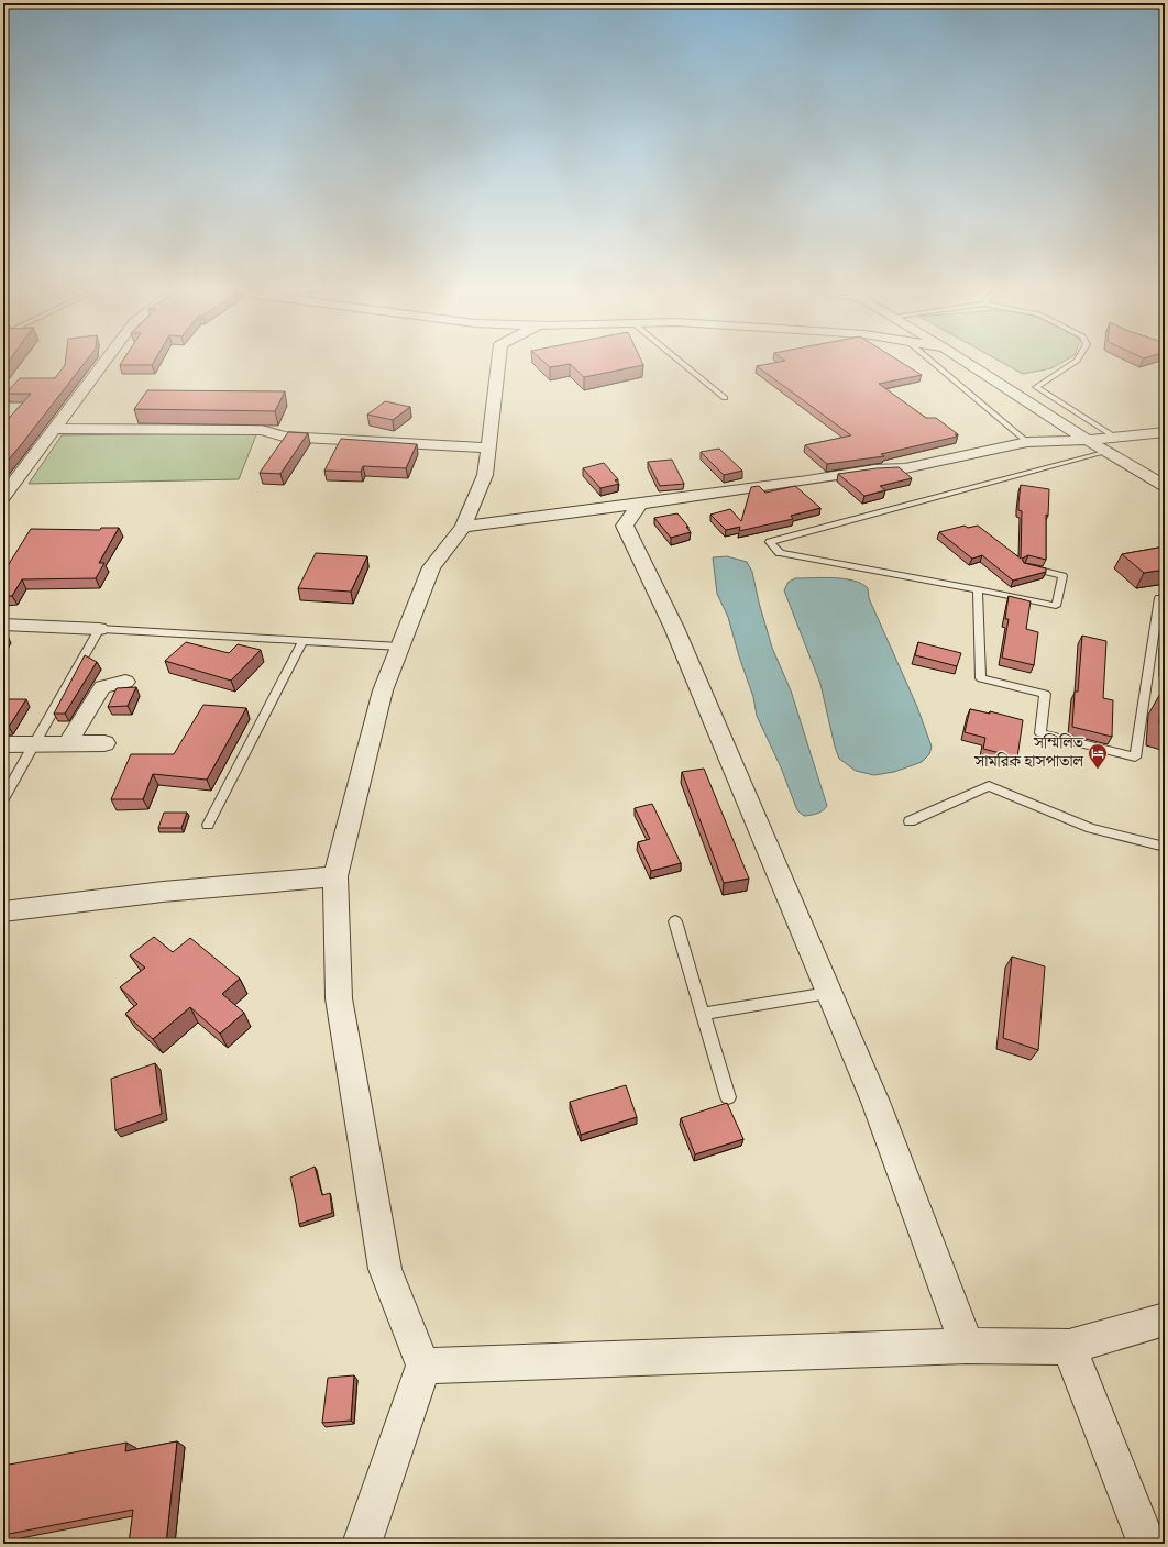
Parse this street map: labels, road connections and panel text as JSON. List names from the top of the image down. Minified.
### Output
{"places":{"hotel":["সম্মিলিত সামরিক হাসপাতাল"]}}
